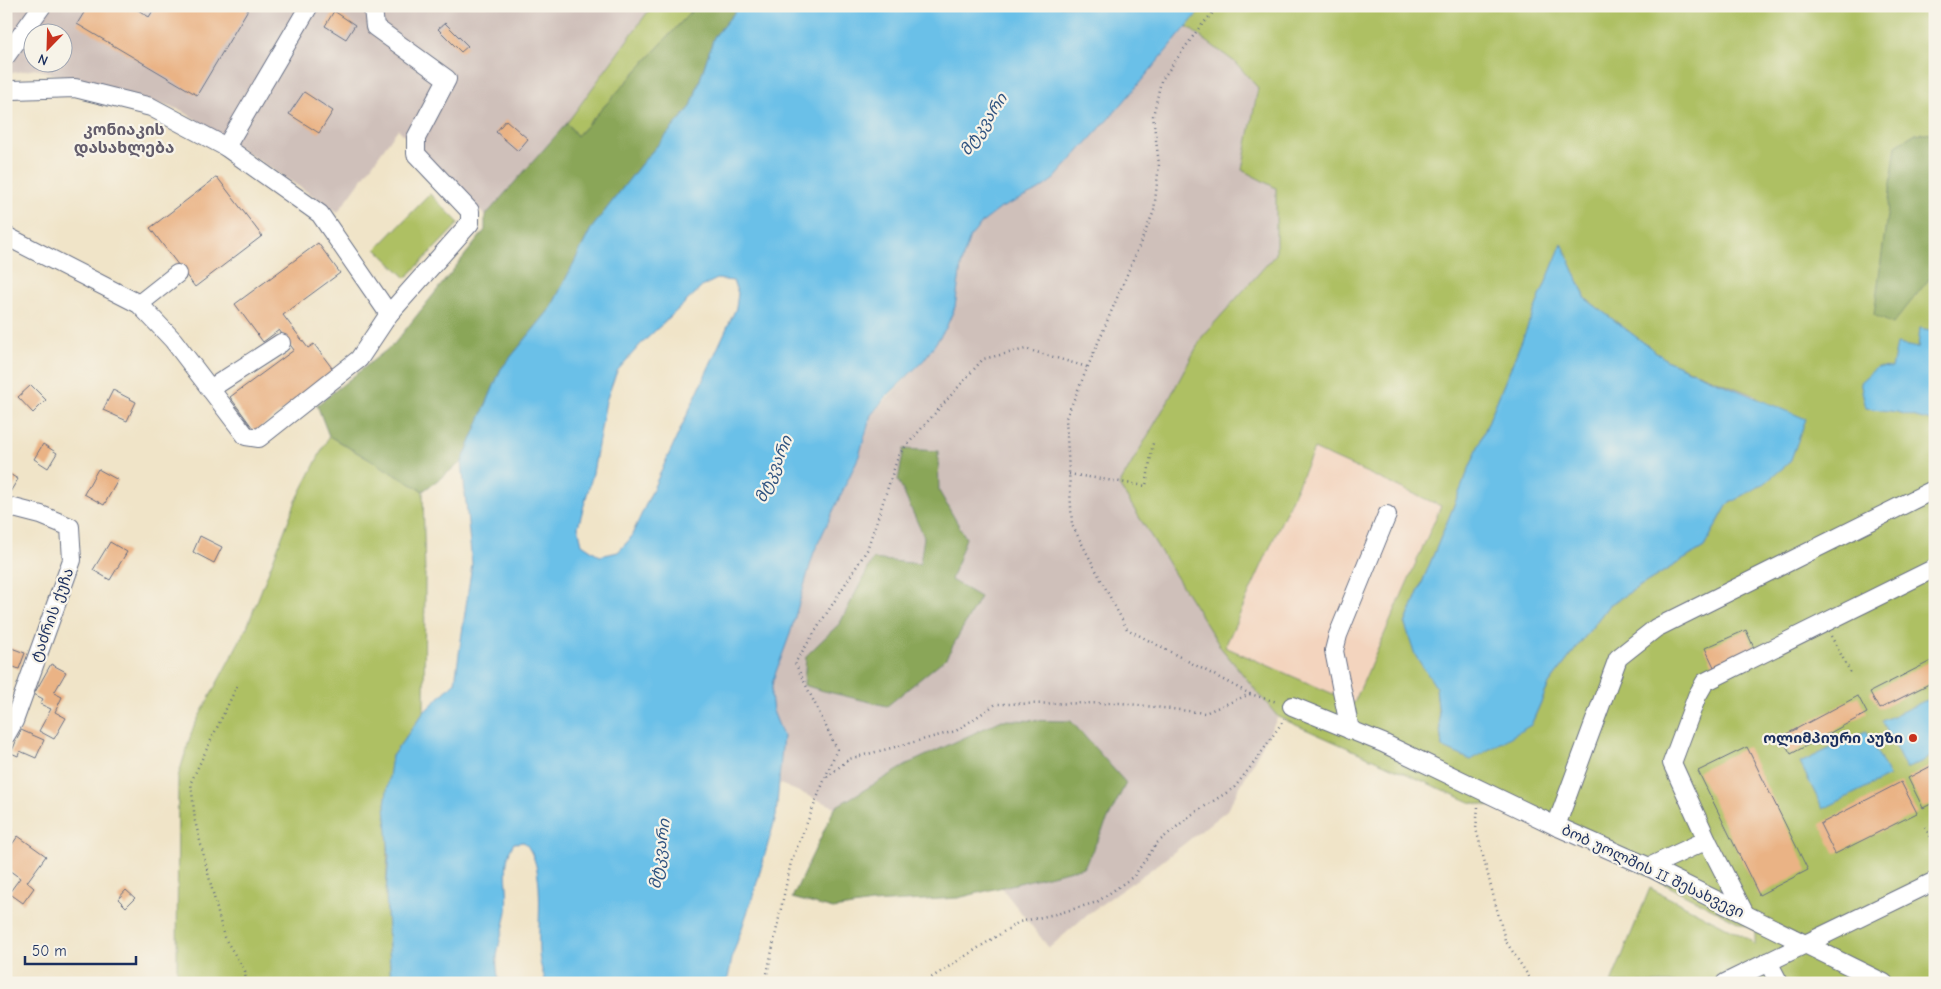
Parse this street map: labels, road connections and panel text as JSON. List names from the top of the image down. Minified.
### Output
{"streets":{"street":["ტაძრის ქუჩა","ბობ უოლშის II შესახვევი"]},"districts":["კონიაკის დასახლება"],"water":["მტკვარი"],"places":["ოლიმპიური აუზი"],"scale_bar":"50 m","north":"bottom left"}
